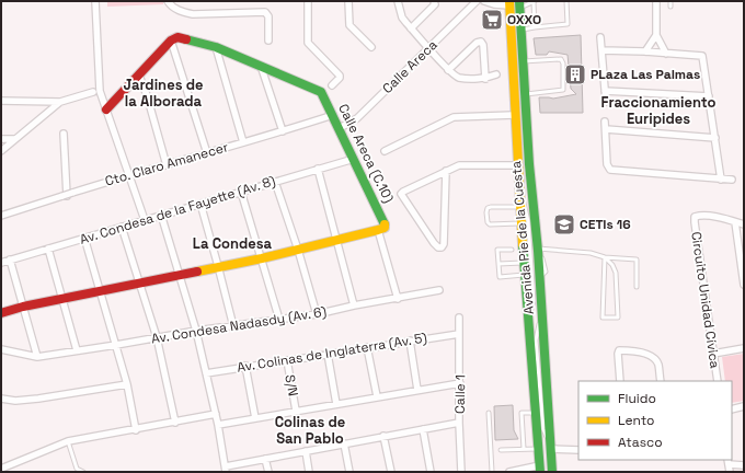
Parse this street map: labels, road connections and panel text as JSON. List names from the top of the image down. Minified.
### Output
{"streets":{"main road":["Calle Areca (C.10)","Avenida Pie de la Cuesta"],"street":["Calle Areca","Cto. Claro Amanecer","Av. Condesa de la Fayette (Av. 8)","Circuito Unidad Cívica","Av. Condesa Nadasdy (Av. 6)","Av. Colinas de Inglaterra (Av. 5)","S/N","Calle 1"]},"crossings":[["Calle Areca","Calle Areca (C.10)"],["Calle Areca (C.10)","Cto. Claro Amanecer"],["Calle Areca (C.10)","Av. Condesa de la Fayette (Av. 8)"],["Av. Colinas de Inglaterra (Av. 5)","S/N"],["Av. Colinas de Inglaterra (Av. 5)","Calle 1"]],"districts":["Jardines de la Alborada","Fraccionamiento Euripides","La Condesa","Colinas de San Pablo"],"places":{"supermarket":["OXXO"],"building":["PLaza Las Palmas"],"school or university":["CETis 16"]},"legend":["Fluido","Lento","Atasco"]}
